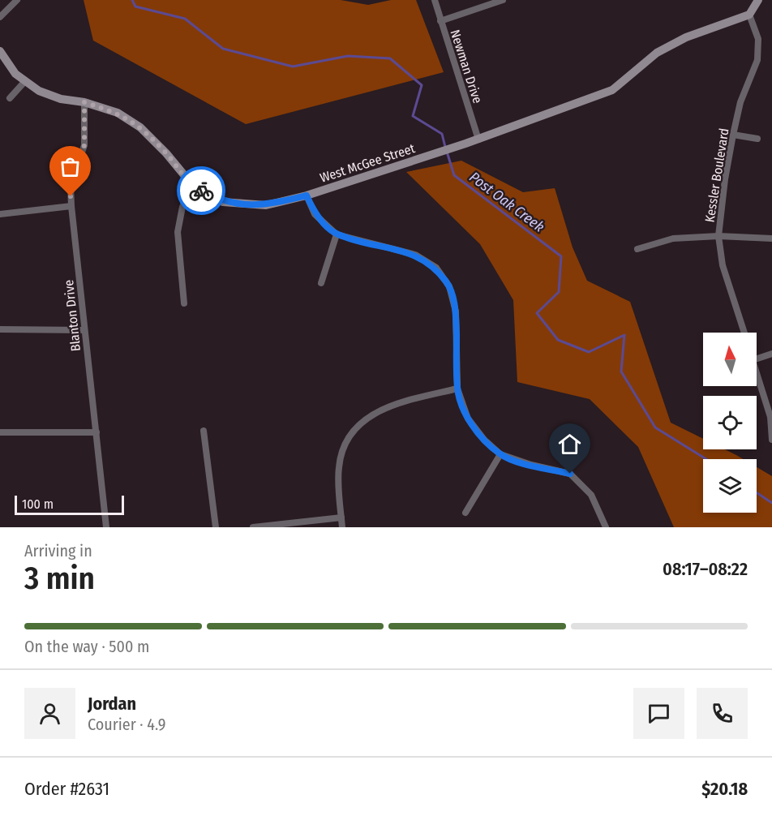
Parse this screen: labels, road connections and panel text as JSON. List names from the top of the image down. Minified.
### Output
{"streets":{"street":["Newman Drive","West McGee Street","Kessler Boulevard","Blanton Drive"]},"crossings":[["Newman Drive","West McGee Street"],["West McGee Street","Kessler Boulevard"],["West McGee Street","Blanton Drive"]],"water":["Post Oak Creek"],"scale_bar":"100 m","north":"top","page":{"scale":"100 m","heading":["3 min","Arriving in","08:17–08:22"],"panel":["Jordan","Courier · 4.9","Order #2631","$20.18"],"bar":"On the way · 500 m"}}
